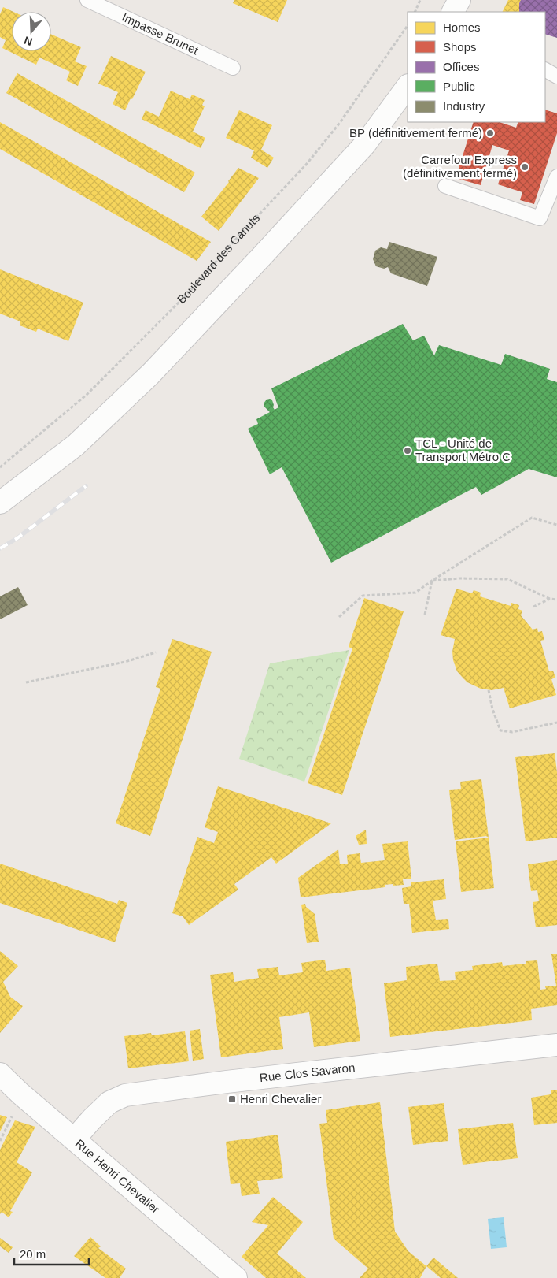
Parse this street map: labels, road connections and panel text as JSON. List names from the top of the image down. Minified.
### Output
{"streets":{"street":["Rue Clos Savaron","Rue Henri Chevalier"],"lane":["Impasse Brunet"],"path":["Boulevard des Canuts"]},"crossings":[["Rue Clos Savaron","Rue Henri Chevalier"]],"places":{"other":["BP (définitivement fermé)","Carrefour Express (définitivement fermé)","TCL - Unité de Transport Métro C"],"transit":["Henri Chevalier"]},"legend":["Homes","Shops","Offices","Public","Industry"],"scale_bar":"20 m","north":"bottom"}
